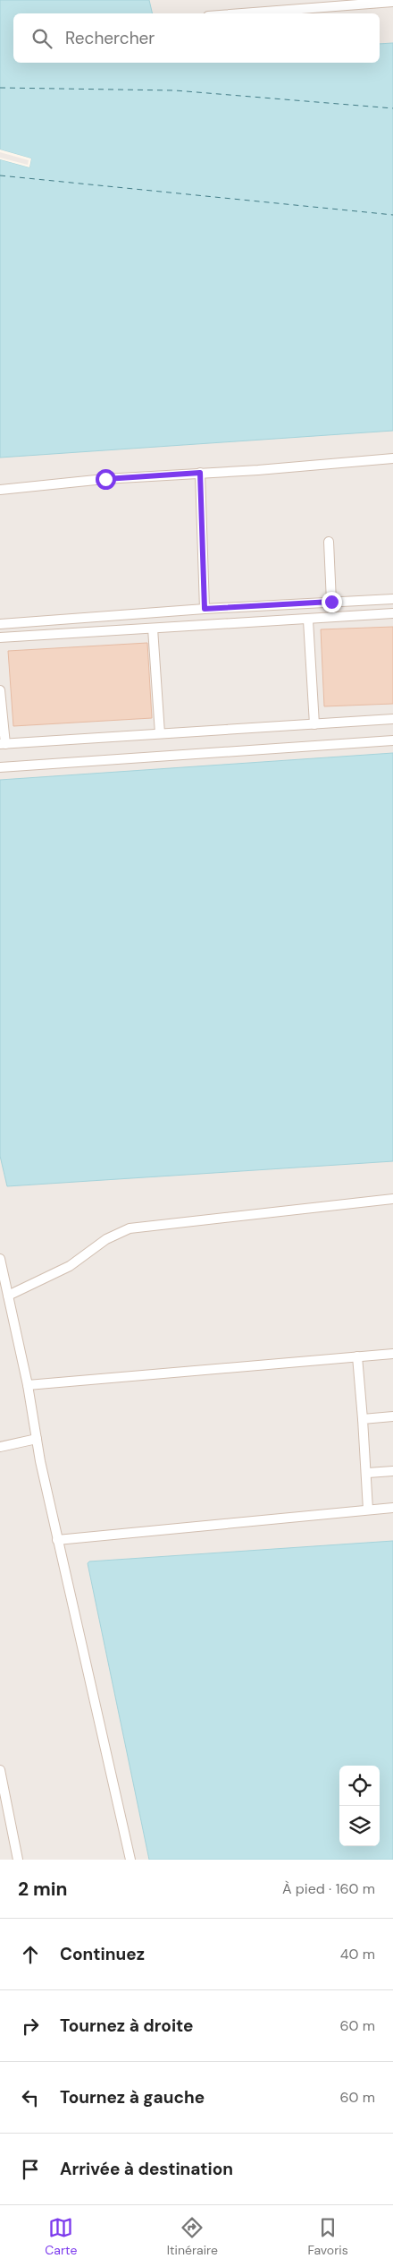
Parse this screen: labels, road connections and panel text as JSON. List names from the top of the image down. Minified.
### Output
{"page":{"search":"Rechercher","heading":["2 min","À pied · 160 m"],"list":[["Continuez","40 m"],["Tournez à droite","60 m"],["Tournez à gauche","60 m"],"Arrivée à destination"],"nav":["Carte","Itinéraire","Favoris"]}}
